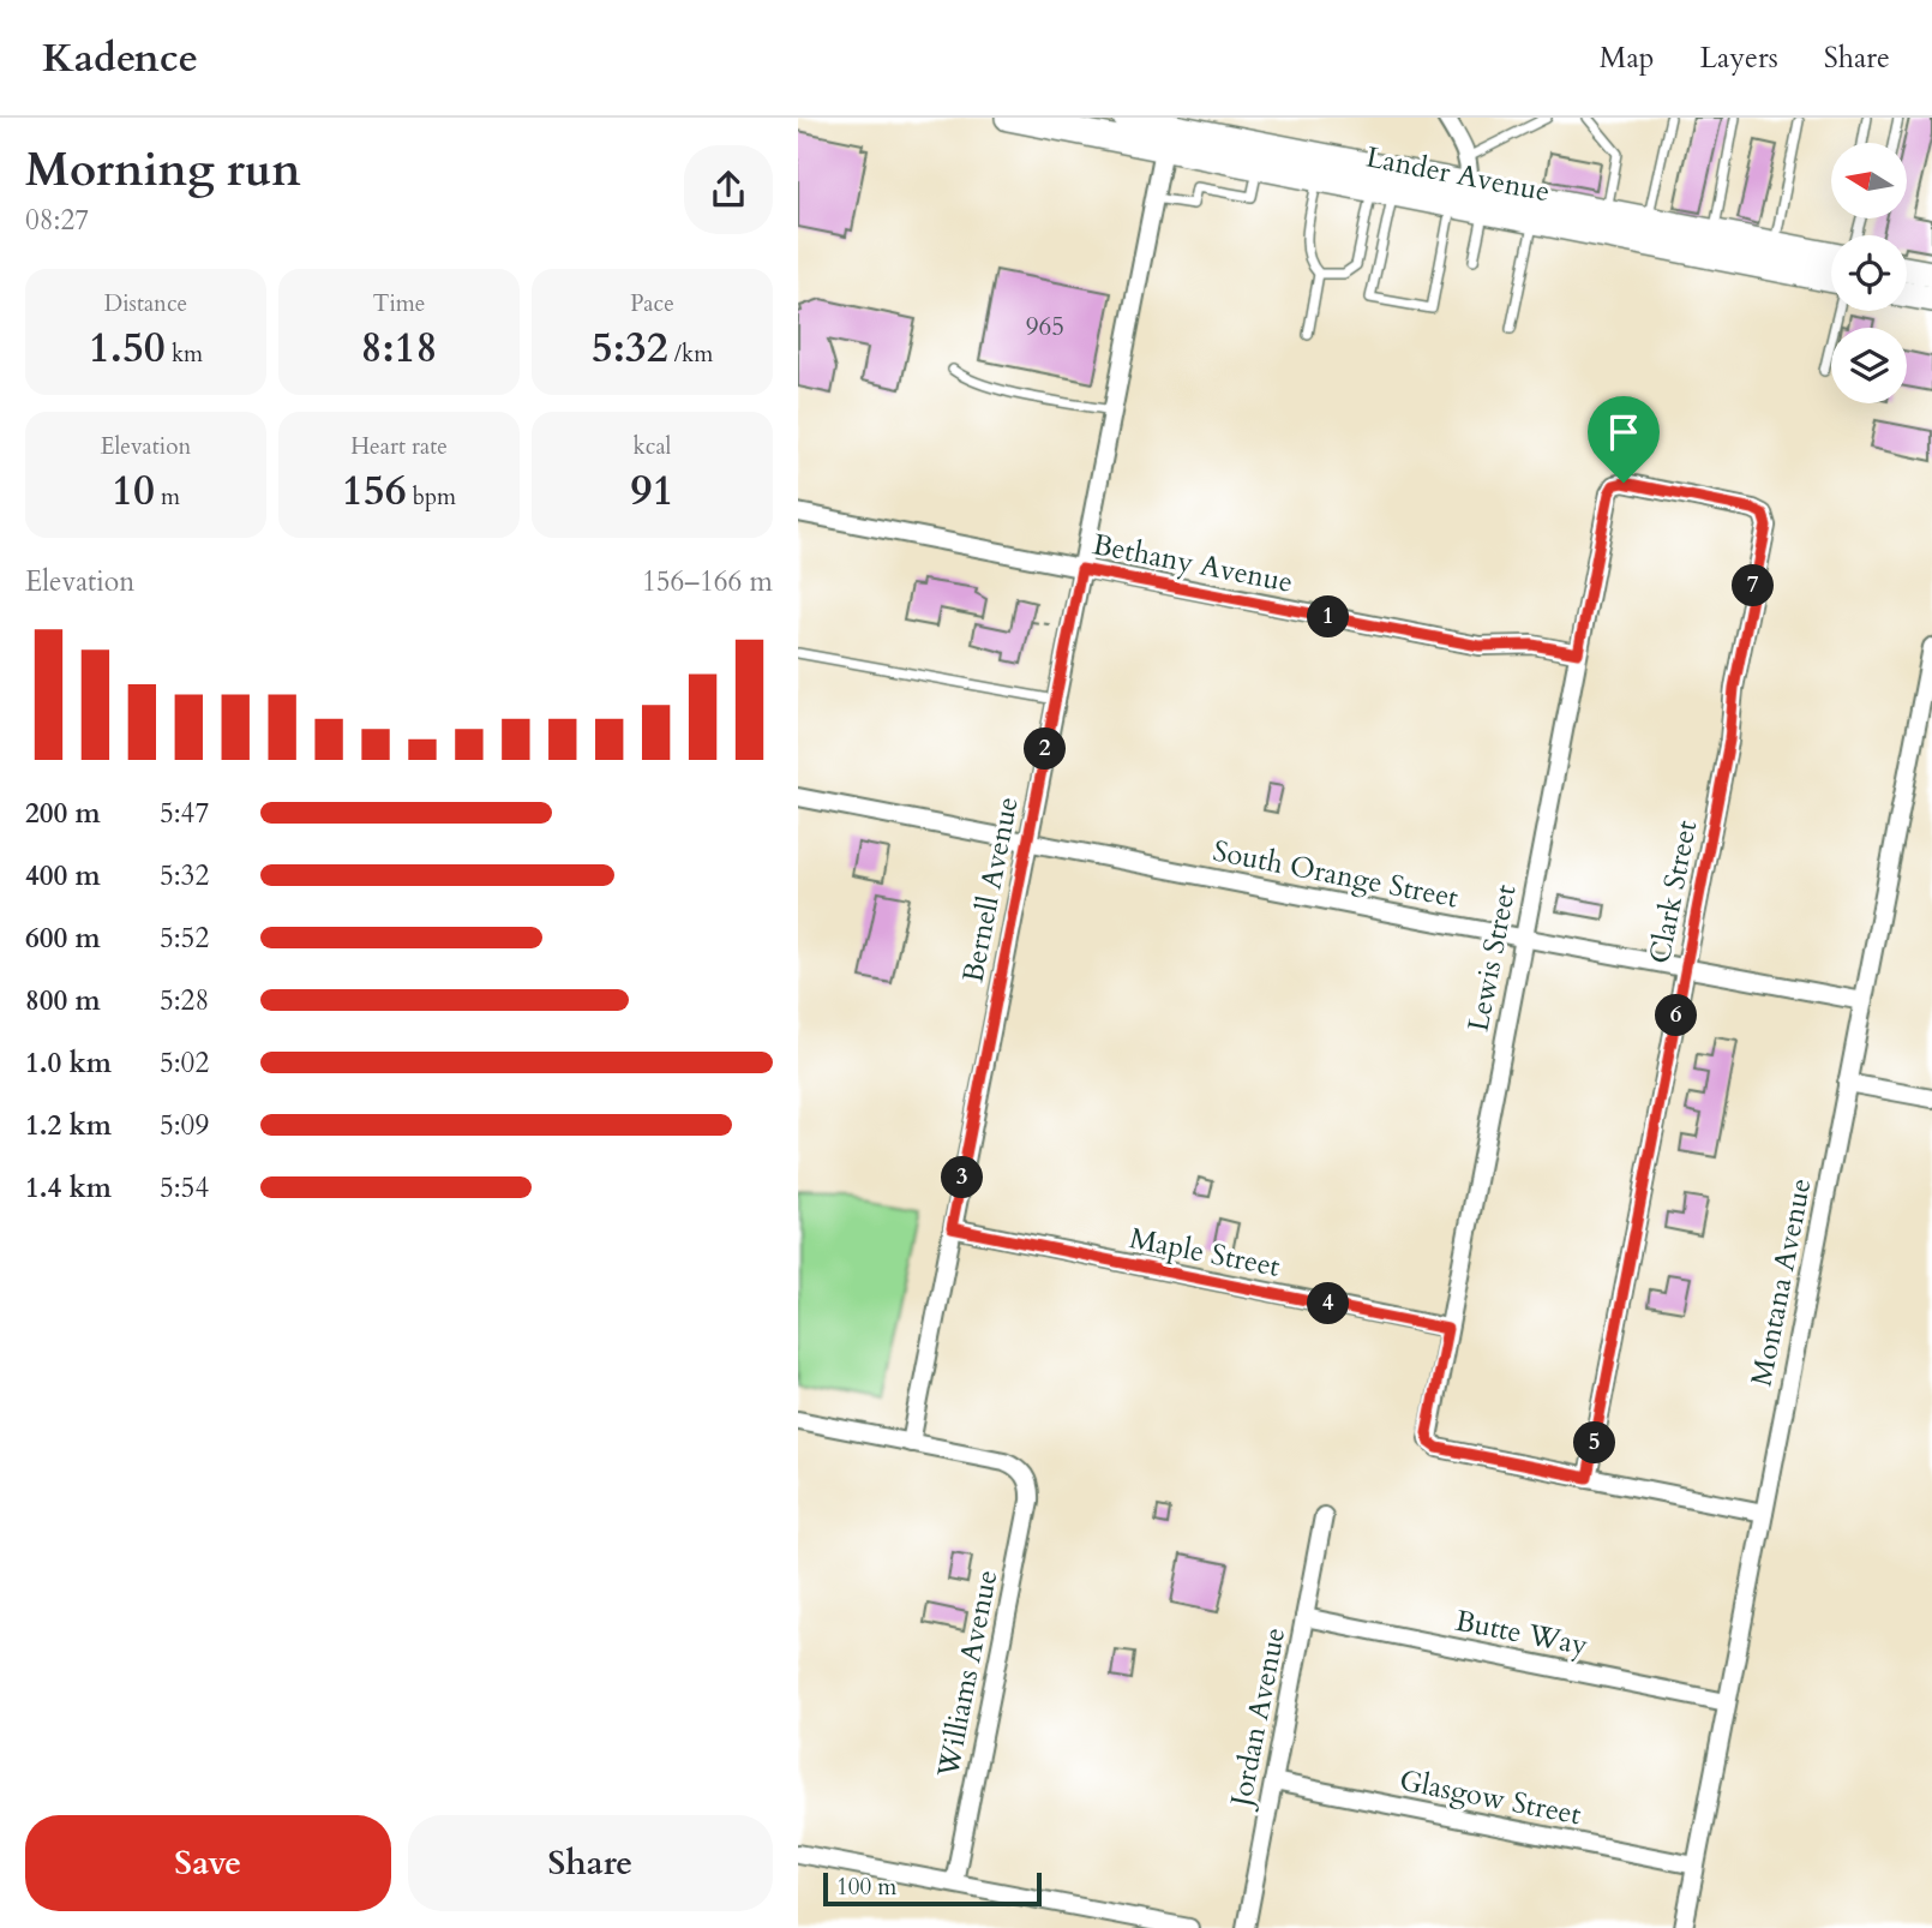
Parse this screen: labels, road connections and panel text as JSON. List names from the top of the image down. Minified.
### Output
{"streets":{"main road":["Lander Avenue"],"street":["Bethany Avenue","South Orange Street","Bernell Avenue","Clark Street","Lewis Street","Maple Street","Montana Avenue","Butte Way","Williams Avenue","Jordan Avenue","Glasgow Street"]},"crossings":[["Lander Avenue","Bernell Avenue"],["Bethany Avenue","Bernell Avenue"],["Bethany Avenue","Lewis Street"],["South Orange Street","Bernell Avenue"],["South Orange Street","Clark Street"],["South Orange Street","Lewis Street"],["South Orange Street","Montana Avenue"],["Bernell Avenue","Maple Street"],["Bernell Avenue","Williams Avenue"],["Clark Street","Lewis Street"],["Lewis Street","Maple Street"],["Montana Avenue","Butte Way"],["Montana Avenue","Glasgow Street"],["Butte Way","Jordan Avenue"],["Jordan Avenue","Glasgow Street"]],"house_numbers":["965"],"scale_bar":"100 m","north":"left","page":{"header":"Kadence","nav":["Map","Layers","Share"],"heading":["Morning run","08:27"],"stats":[["Distance","1.50 km"],["Time","8:18"],["Pace","5:32 /km"],["Elevation","10 m"],["Heart rate","156 bpm"],["kcal","91"]],"chart":["Elevation","156–166 m"],"pins":["7","1","2","6","3","4","5"],"list":[{"name":"200 m","note":"5:47"},{"name":"400 m","note":"5:32"},{"name":"600 m","note":"5:52"},{"name":"800 m","note":"5:28"},{"name":"1.0 km","note":"5:02"},{"name":"1.2 km","note":"5:09"},{"name":"1.4 km","note":"5:54"}],"buttons":["Save","Share"],"scale":"100 m"}}
